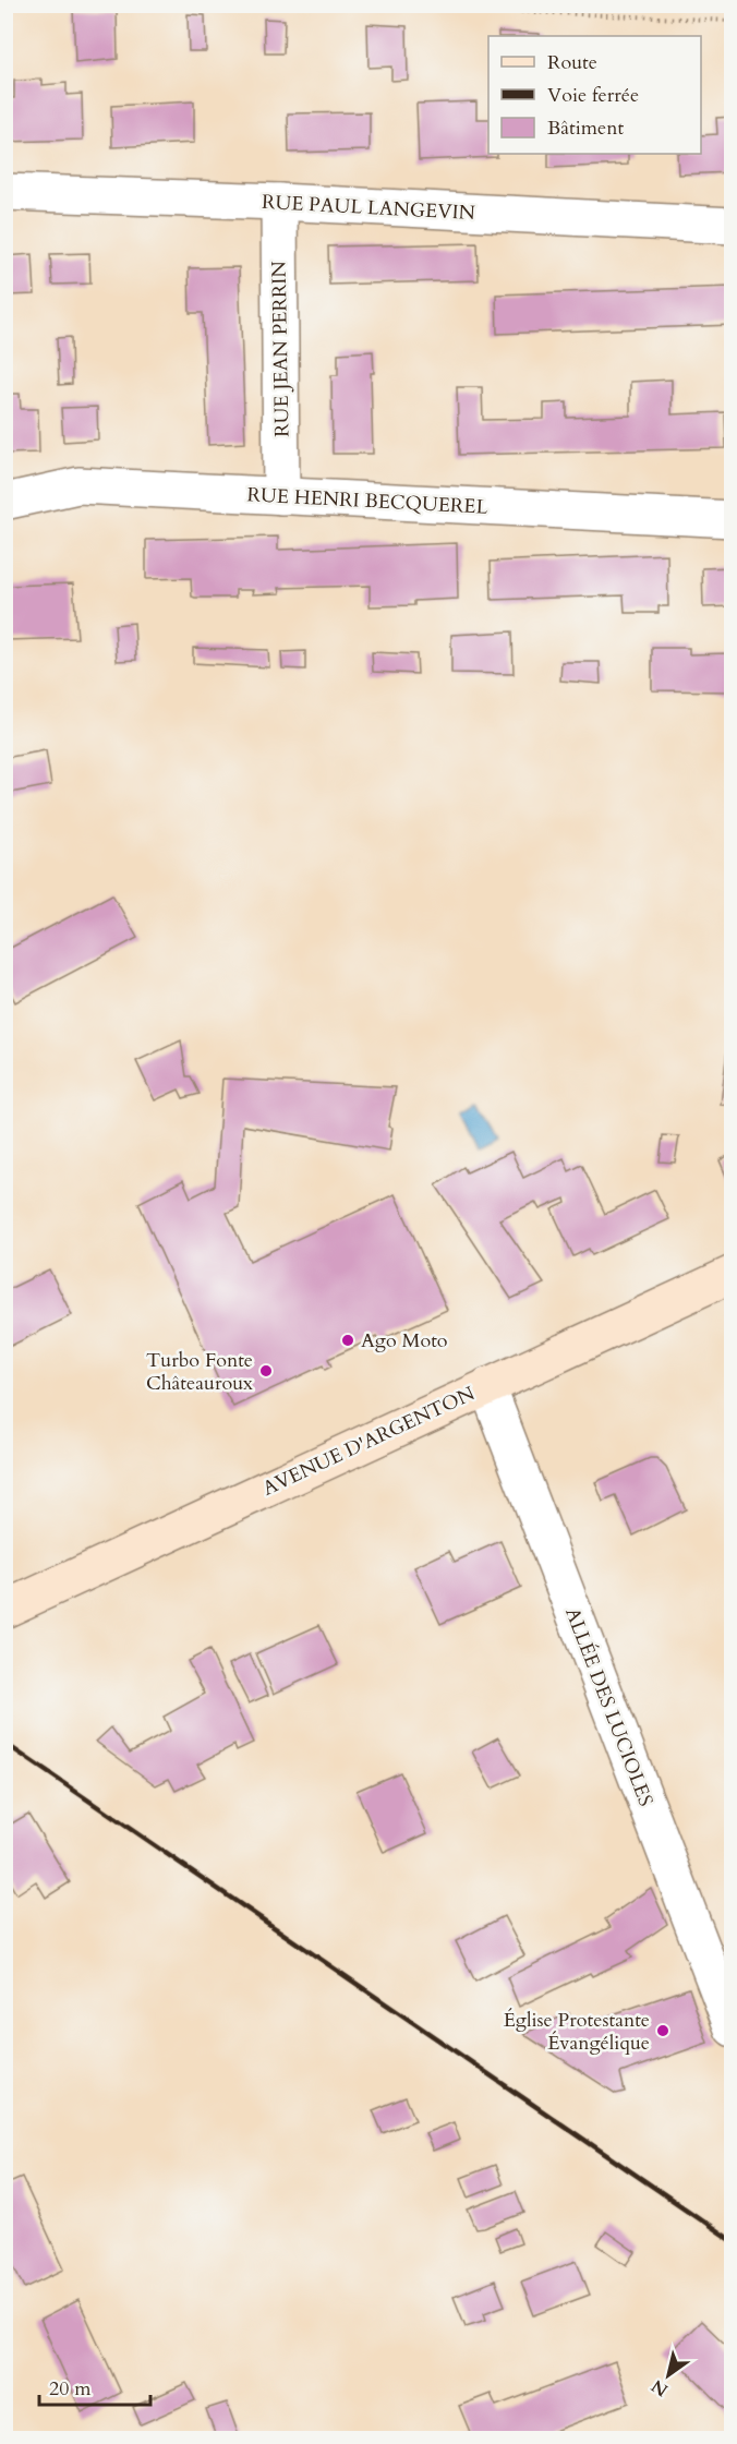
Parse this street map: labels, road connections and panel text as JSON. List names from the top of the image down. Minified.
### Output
{"streets":{"main road":["AVENUE D'ARGENTON"],"street":["RUE PAUL LANGEVIN","RUE JEAN PERRIN","RUE HENRI BECQUEREL","ALLÉE DES LUCIOLES"]},"crossings":[["RUE PAUL LANGEVIN","RUE JEAN PERRIN"],["RUE JEAN PERRIN","RUE HENRI BECQUEREL"],["AVENUE D'ARGENTON","ALLÉE DES LUCIOLES"]],"places":["Ago Moto","Turbo Fonte Châteauroux","Église Protestante Évangélique"],"legend":["Route","Voie ferrée","Bâtiment"],"scale_bar":"20 m","north":"bottom left"}
